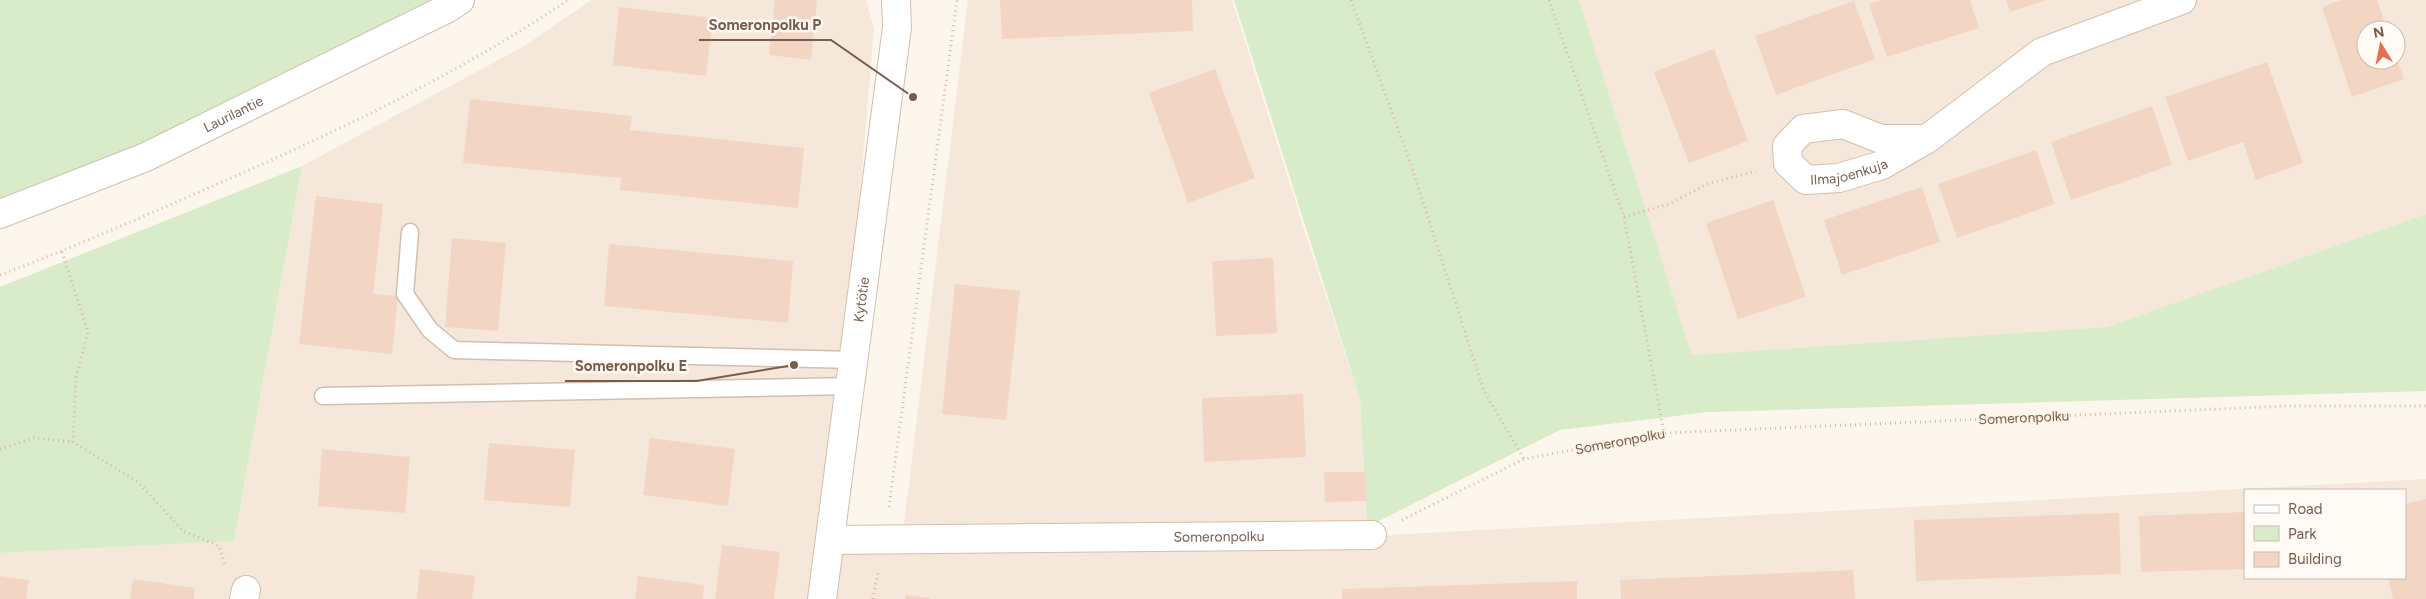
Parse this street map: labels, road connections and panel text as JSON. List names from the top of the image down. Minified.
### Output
{"streets":{"street":["Laurilantie","Ilmajoenkuja","Kytötie","Someronpolku"]},"crossings":[["Kytötie","Someronpolku"]],"places":["Someronpolku P","Someronpolku E"],"legend":["Road","Park","Building"],"north":"top"}
